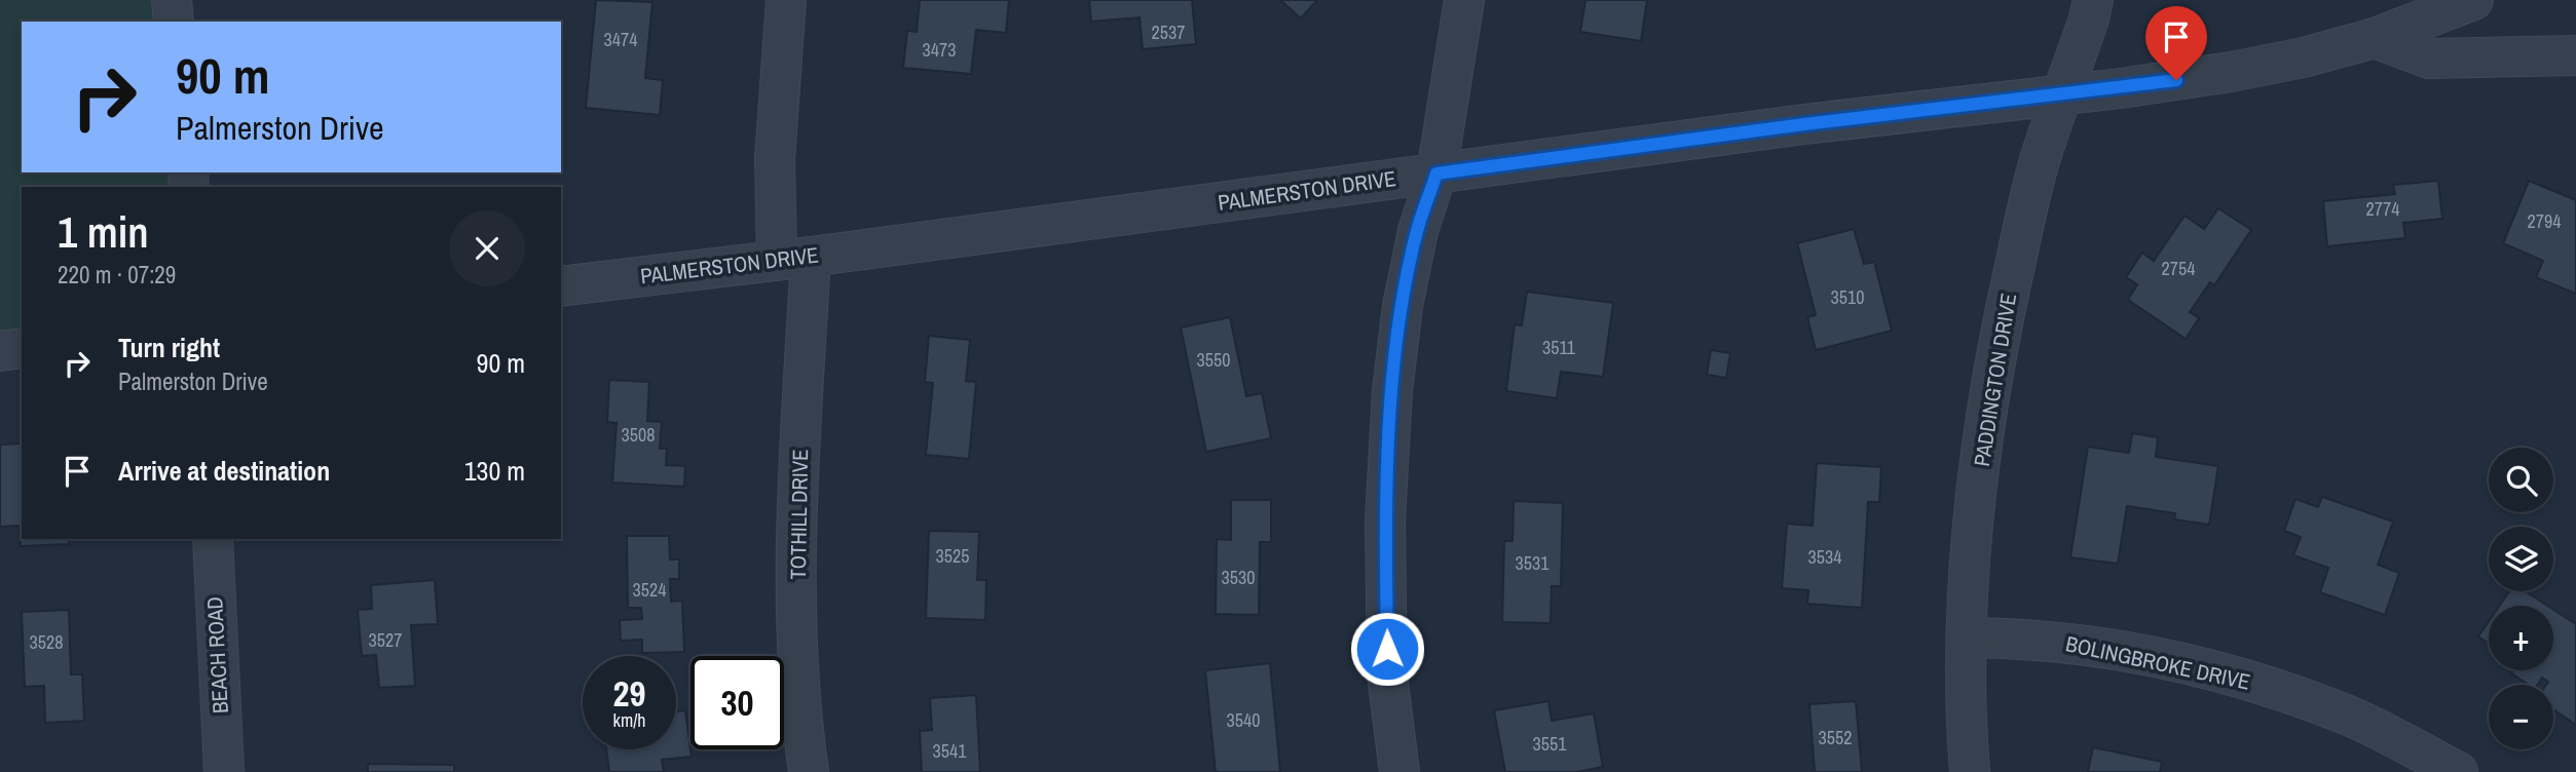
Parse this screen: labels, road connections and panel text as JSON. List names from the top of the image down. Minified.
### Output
{"streets":{"street":["PALMERSTON DRIVE","PADDINGTON DRIVE","TOTHILL DRIVE","BEACH ROAD","BOLINGBROKE DRIVE"]},"crossings":[["PALMERSTON DRIVE","PADDINGTON DRIVE"],["PALMERSTON DRIVE","TOTHILL DRIVE"],["PADDINGTON DRIVE","BOLINGBROKE DRIVE"]],"house_numbers":["2537","3474","3473","2774","2794","2754","3510","3511","3550","3508","3525","3534","3531","3530","3524","3527","3528","3540","3552","3551","3541"],"page":{"turn":["90 m","Palmerston Drive"],"heading":["1 min","220 m · 07:29"],"list":[{"name":"Turn right","note":"Palmerston Drive","value":"90 m"},{"name":"Arrive at destination","value":"130 m"}],"map_buttons":["+","−"],"speed":"29 km/h","limit":"30"}}
